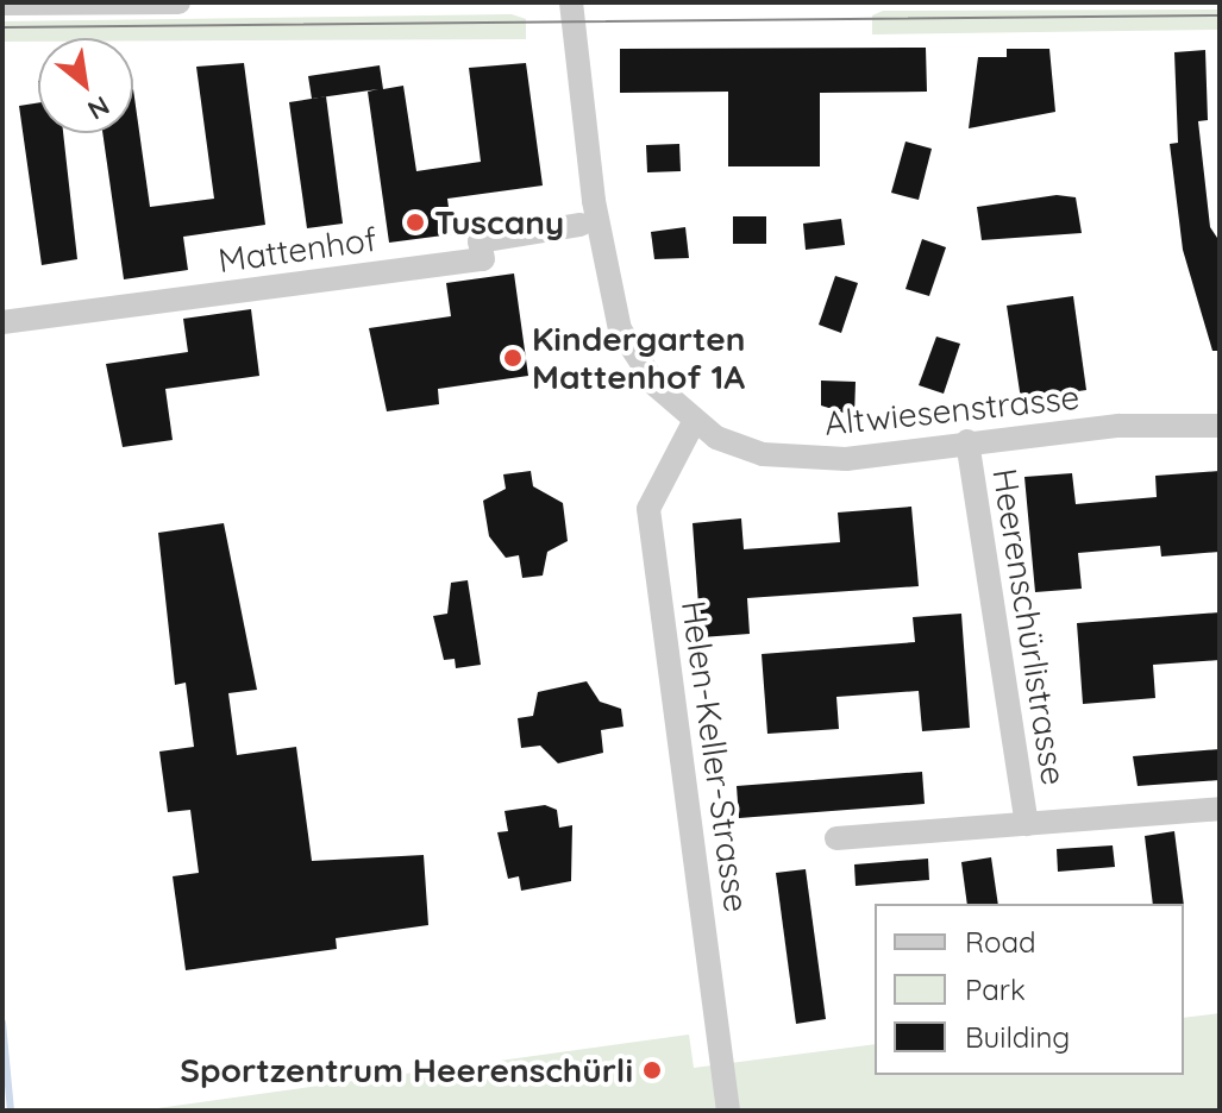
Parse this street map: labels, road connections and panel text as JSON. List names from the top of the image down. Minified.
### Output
{"streets":{"street":["Mattenhof","Altwiesenstrasse","Heerenschürlistrasse","Helen-Keller-Strasse"]},"crossings":[["Altwiesenstrasse","Heerenschürlistrasse"],["Altwiesenstrasse","Helen-Keller-Strasse"]],"places":["Tuscany","Kindergarten Mattenhof 1A","Sportzentrum Heerenschürli"],"legend":["Road","Park","Building"],"north":"bottom right"}
